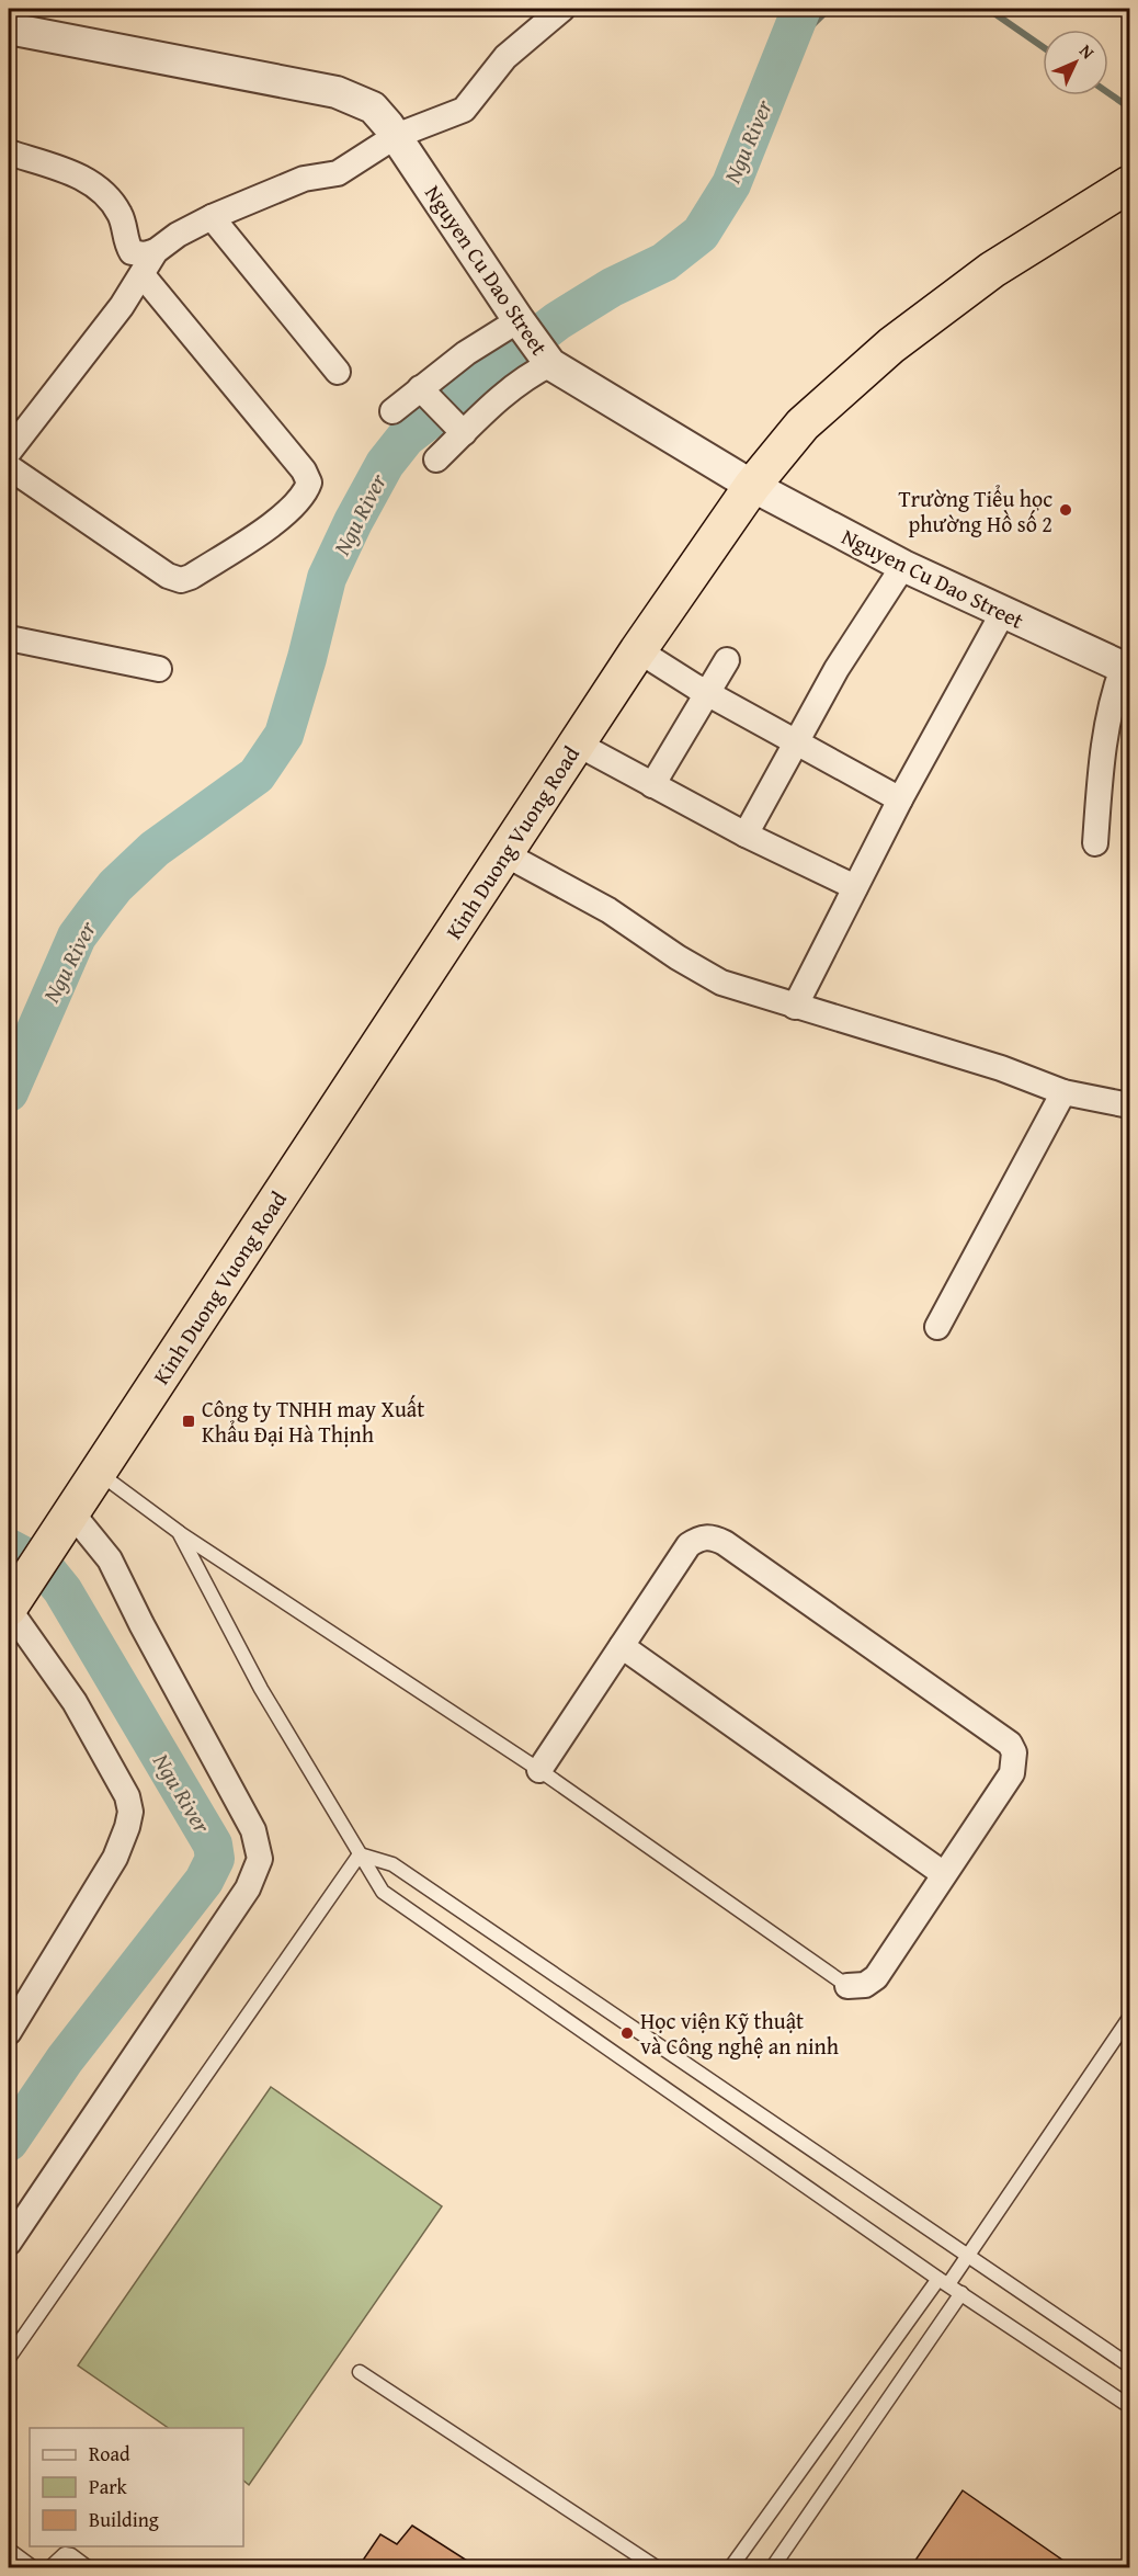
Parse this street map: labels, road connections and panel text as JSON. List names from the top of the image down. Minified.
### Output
{"streets":{"highway":["Kinh Duong Vuong Road"],"street":["Nguyen Cu Dao Street"]},"crossings":[["Nguyen Cu Dao Street","Kinh Duong Vuong Road"]],"water":["Ngu River"],"places":{"other":["Trường Tiểu học phường Hồ số 2","Học viện Kỹ thuật và Công nghệ an ninh"],"transit":["Công ty TNHH may Xuất Khẩu Đại Hà Thịnh"]},"legend":["Road","Park","Building"],"north":"top right"}
